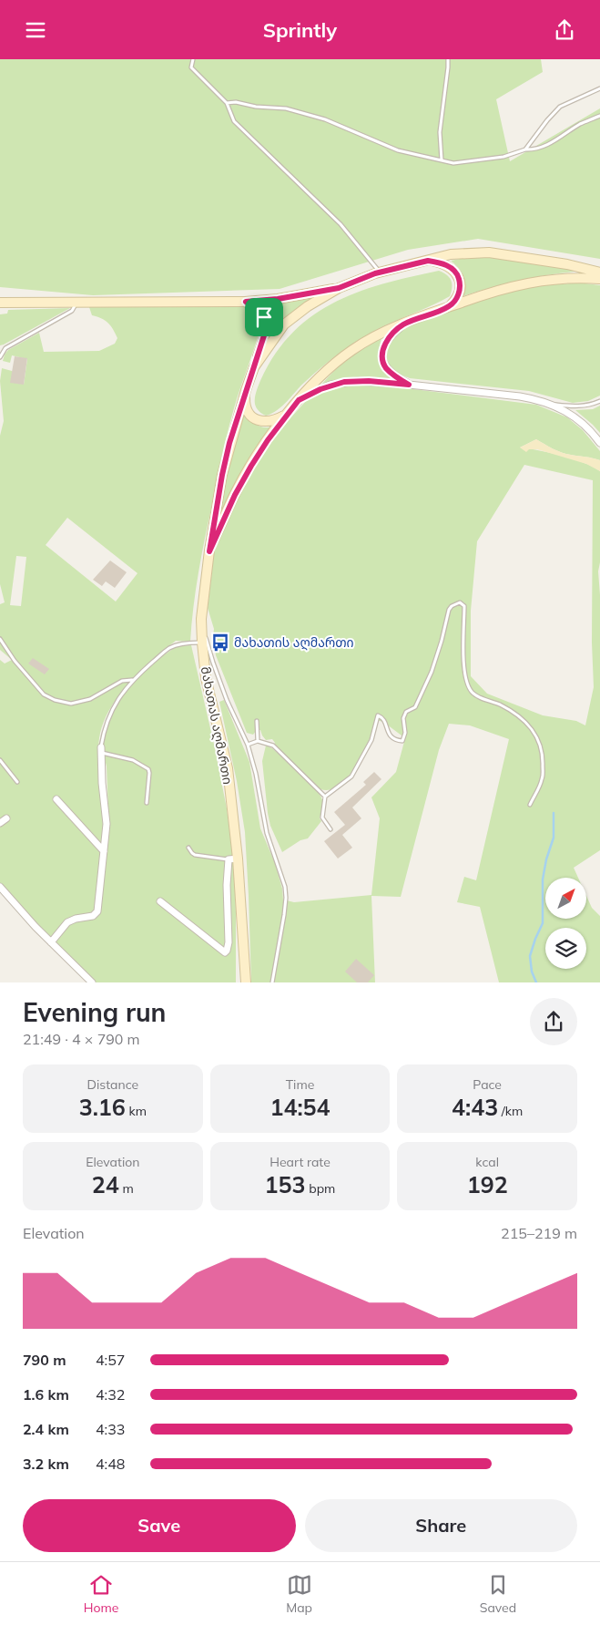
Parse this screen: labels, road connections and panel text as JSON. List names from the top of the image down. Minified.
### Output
{"streets":{"main road":["მახათას აღმართი"]},"places":{"bus stop":["მახათის აღმართი"]},"north":"top right","page":{"header":"Sprintly","heading":["Evening run","21:49 · 4 × 790 m"],"stats":[["Distance","3.16 km"],["Time","14:54"],["Pace","4:43 /km"],["Elevation","24 m"],["Heart rate","153 bpm"],["kcal","192"]],"chart":["Elevation","215–219 m"],"list":[{"name":"790 m","note":"4:57"},{"name":"1.6 km","note":"4:32"},{"name":"2.4 km","note":"4:33"},{"name":"3.2 km","note":"4:48"}],"buttons":["Save","Share"],"tabs":["Home","Map","Saved"]}}
